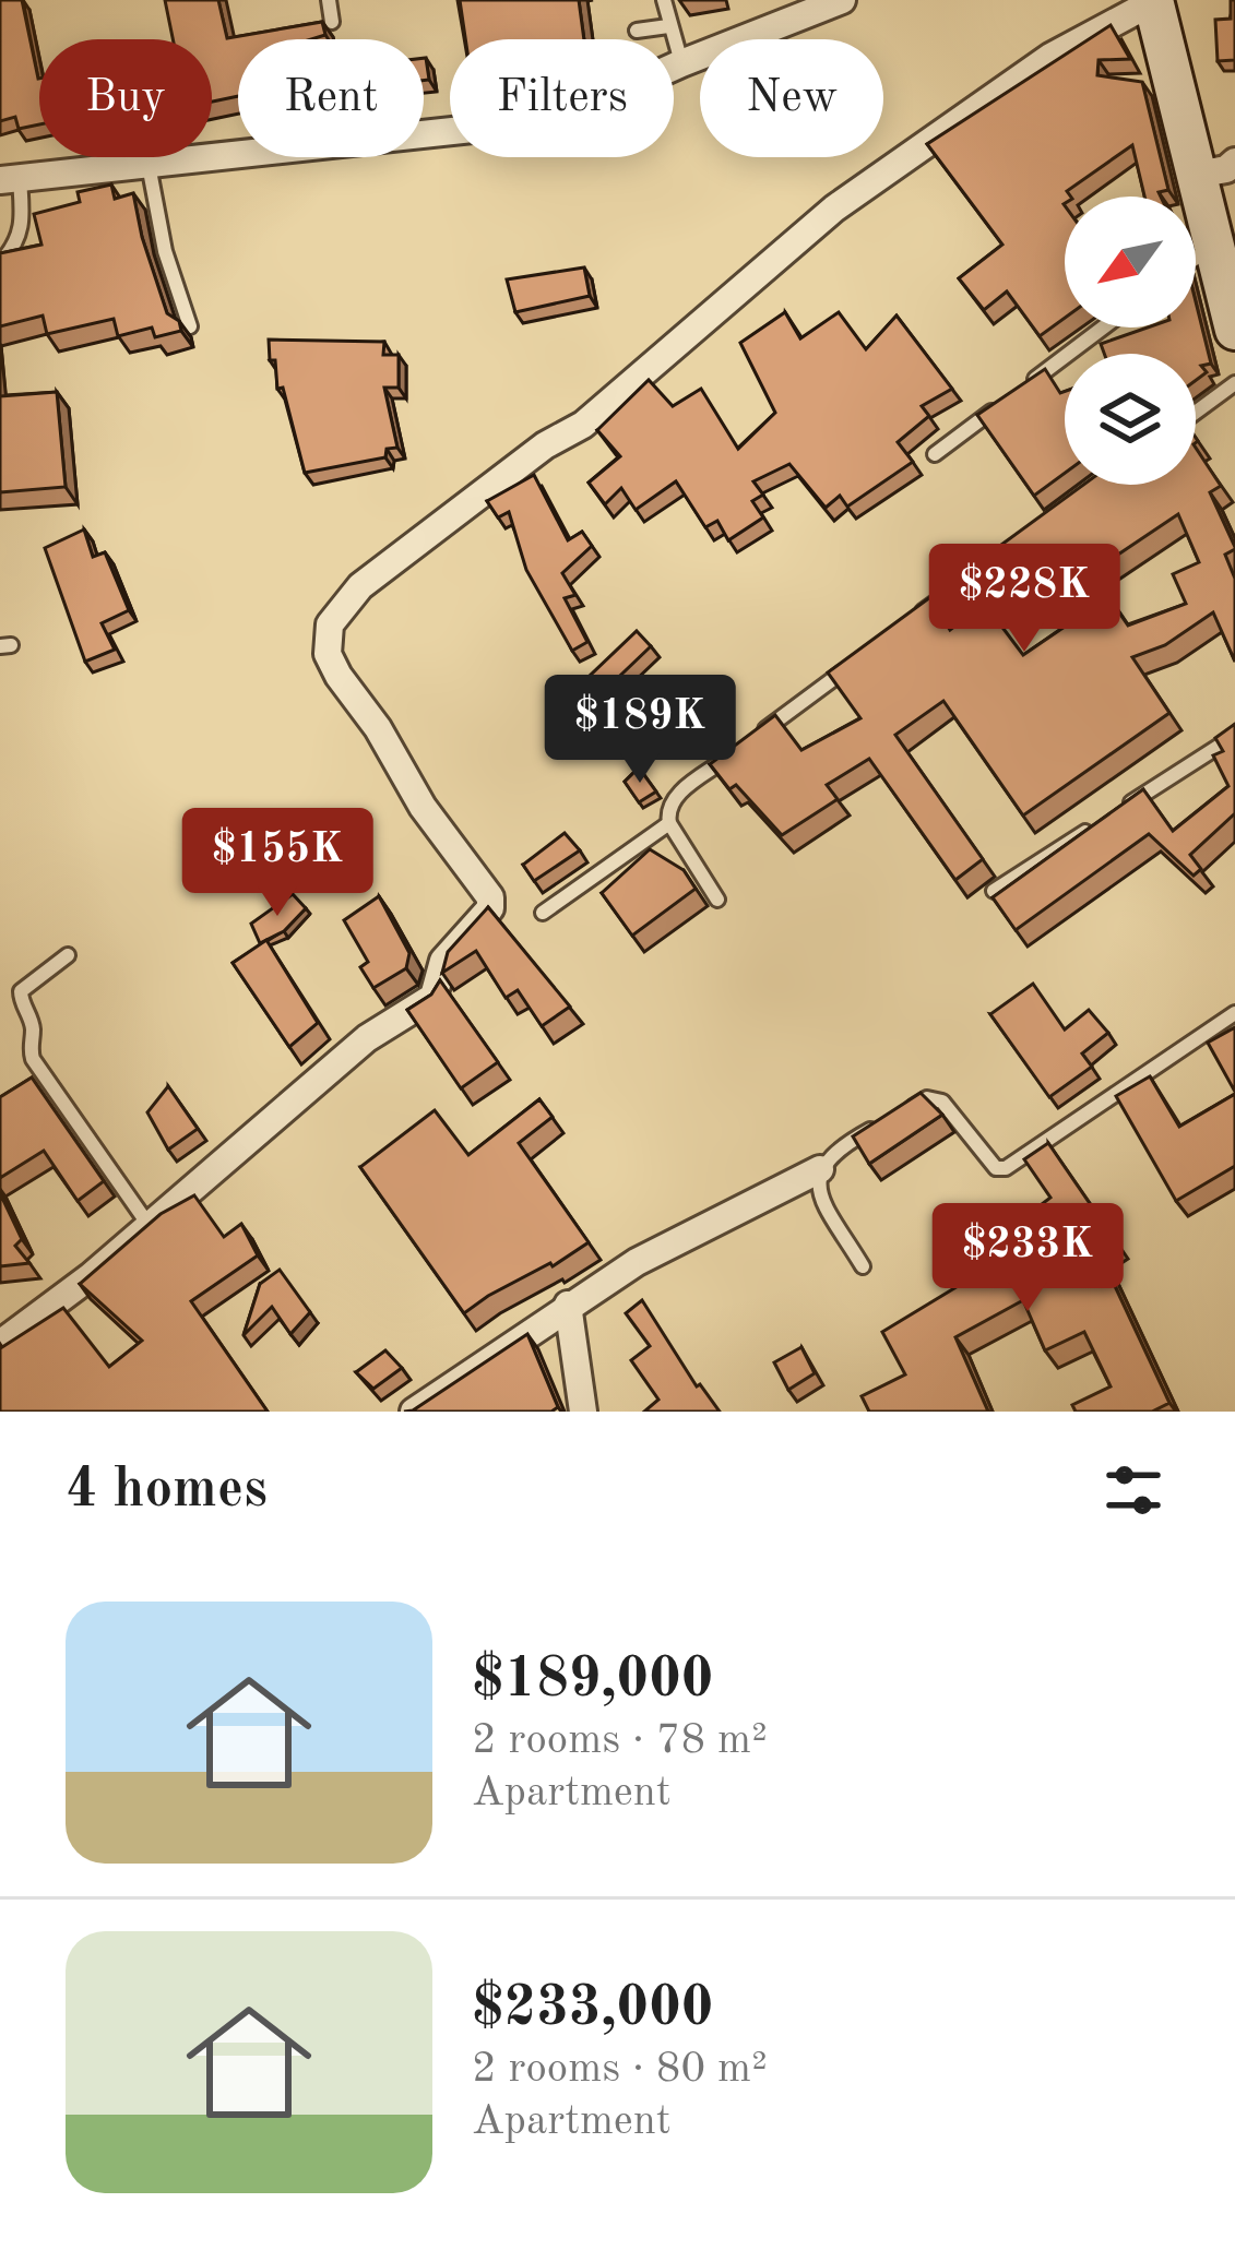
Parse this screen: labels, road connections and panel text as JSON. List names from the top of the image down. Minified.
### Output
{"north":"bottom left","page":{"chip":["Buy","Rent","Filters","New"],"price":["$228K","$189K","$155K","$233K"],"heading":"4 homes","list":[{"name":"$189,000","note":"2 rooms · 78 m² · Apartment"},{"name":"$233,000","note":"2 rooms · 80 m² · Apartment"}]}}
